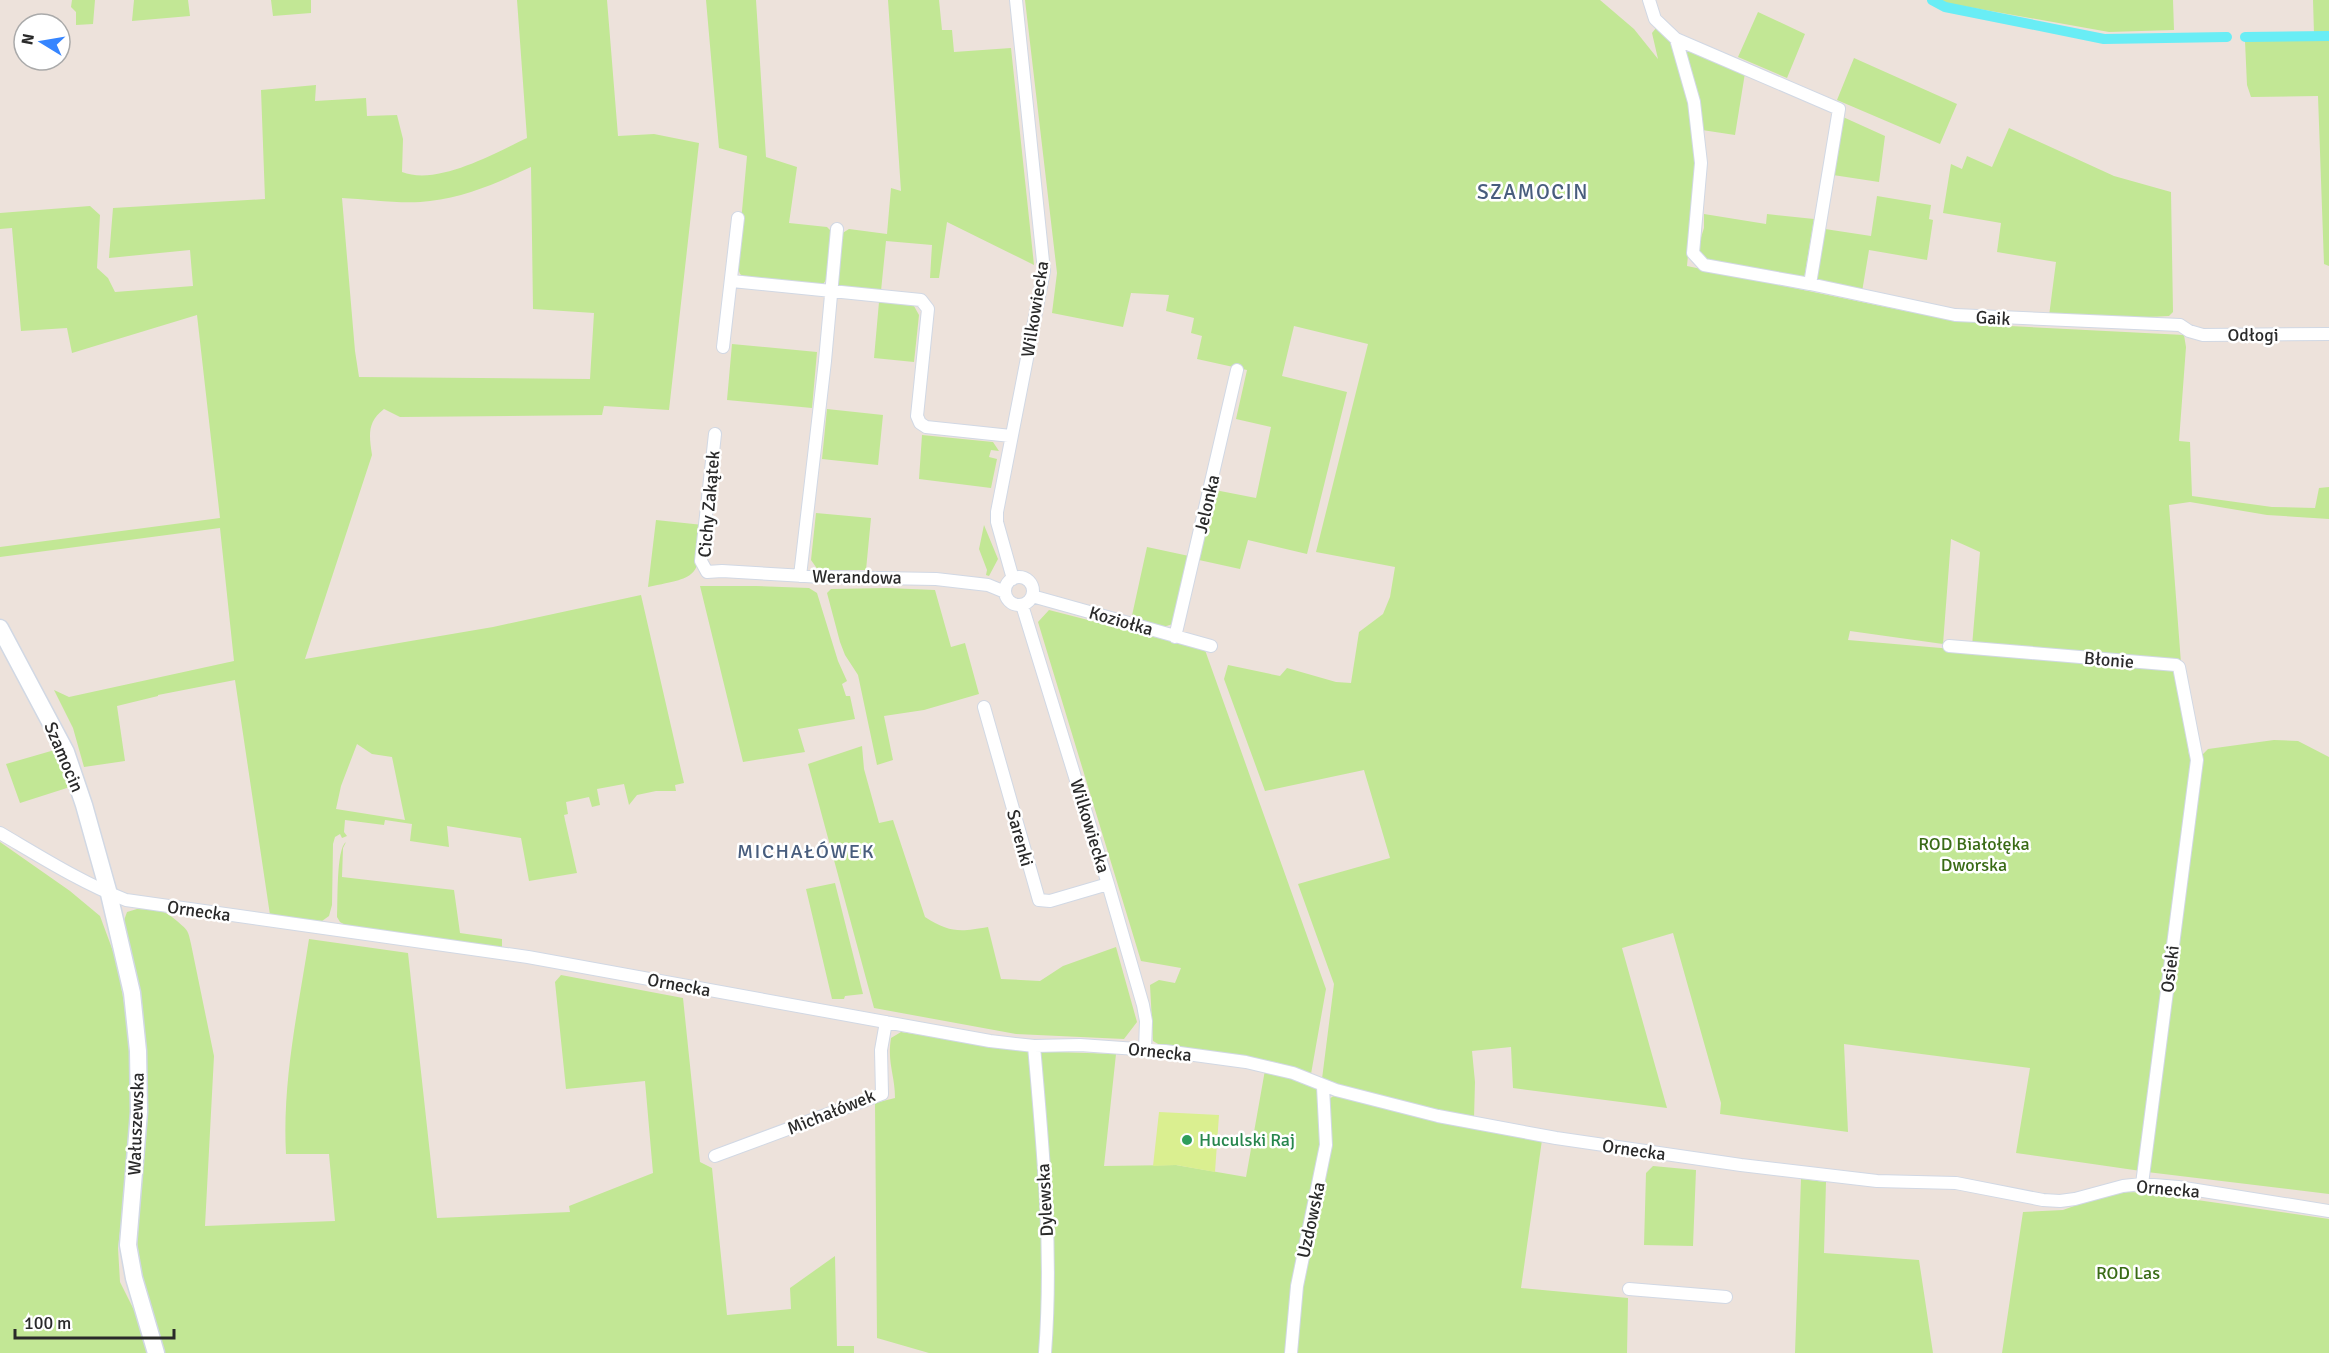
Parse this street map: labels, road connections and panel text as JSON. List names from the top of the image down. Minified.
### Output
{"streets":{"street":["Wilkowiecka","Gaik","Odłogi","Cichy Zakątek","Jelonka","Werandowa","Koziołka","Błonie","Szamocin","Sarenki","Ornecka","Osieki","Michałówek","Wałuszewska","Dylewska","Uzdowska"]},"crossings":[["Wilkowiecka","Werandowa"],["Wilkowiecka","Koziołka"],["Wilkowiecka","Sarenki"],["Wilkowiecka","Ornecka"],["Gaik","Odłogi"],["Cichy Zakątek","Werandowa"],["Jelonka","Koziołka"],["Werandowa","Koziołka"],["Błonie","Osieki"],["Szamocin","Ornecka"],["Szamocin","Wałuszewska"],["Ornecka","Osieki"],["Ornecka","Michałówek"],["Ornecka","Wałuszewska"],["Ornecka","Dylewska"],["Ornecka","Uzdowska"]],"districts":["SZAMOCIN","MICHAŁÓWEK"],"parks":["ROD Białołęka Dworska","ROD Las"],"places":["Huculski Raj"],"scale_bar":"100 m","north":"left"}
